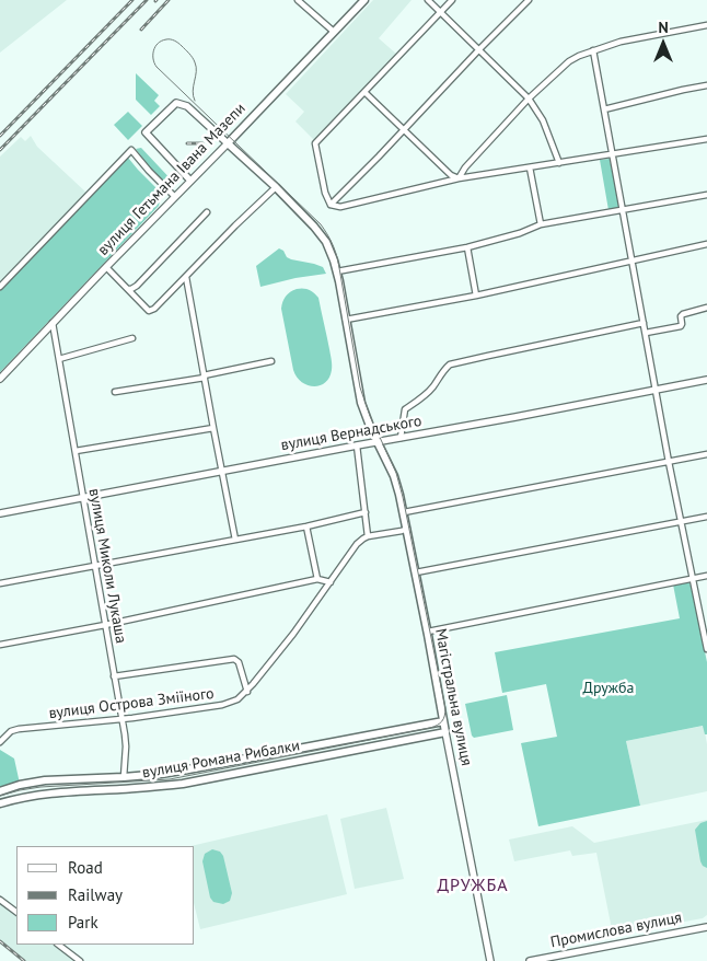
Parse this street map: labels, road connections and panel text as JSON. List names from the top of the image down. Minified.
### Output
{"streets":{"main road":["вулиця Гетьмана Івана Мазепи","Магістральна вулиця","вулиця Романа Рибалки"],"street":["вулиця Вернадського","вулиця Миколи Лукаша","вулиця Острова Зміїного","Промислова вулиця"]},"crossings":[["вулиця Гетьмана Івана Мазепи","вулиця Миколи Лукаша"],["вулиця Гетьмана Івана Мазепи","Магістральна вулиця"],["вулиця Вернадського","вулиця Миколи Лукаша"],["вулиця Вернадського","Магістральна вулиця"],["вулиця Миколи Лукаша","вулиця Острова Зміїного"],["вулиця Миколи Лукаша","вулиця Романа Рибалки"],["Магістральна вулиця","вулиця Романа Рибалки"]],"districts":["ДРУЖБА"],"parks":["Дружба"],"legend":["Road","Railway","Park"],"north":"top"}
